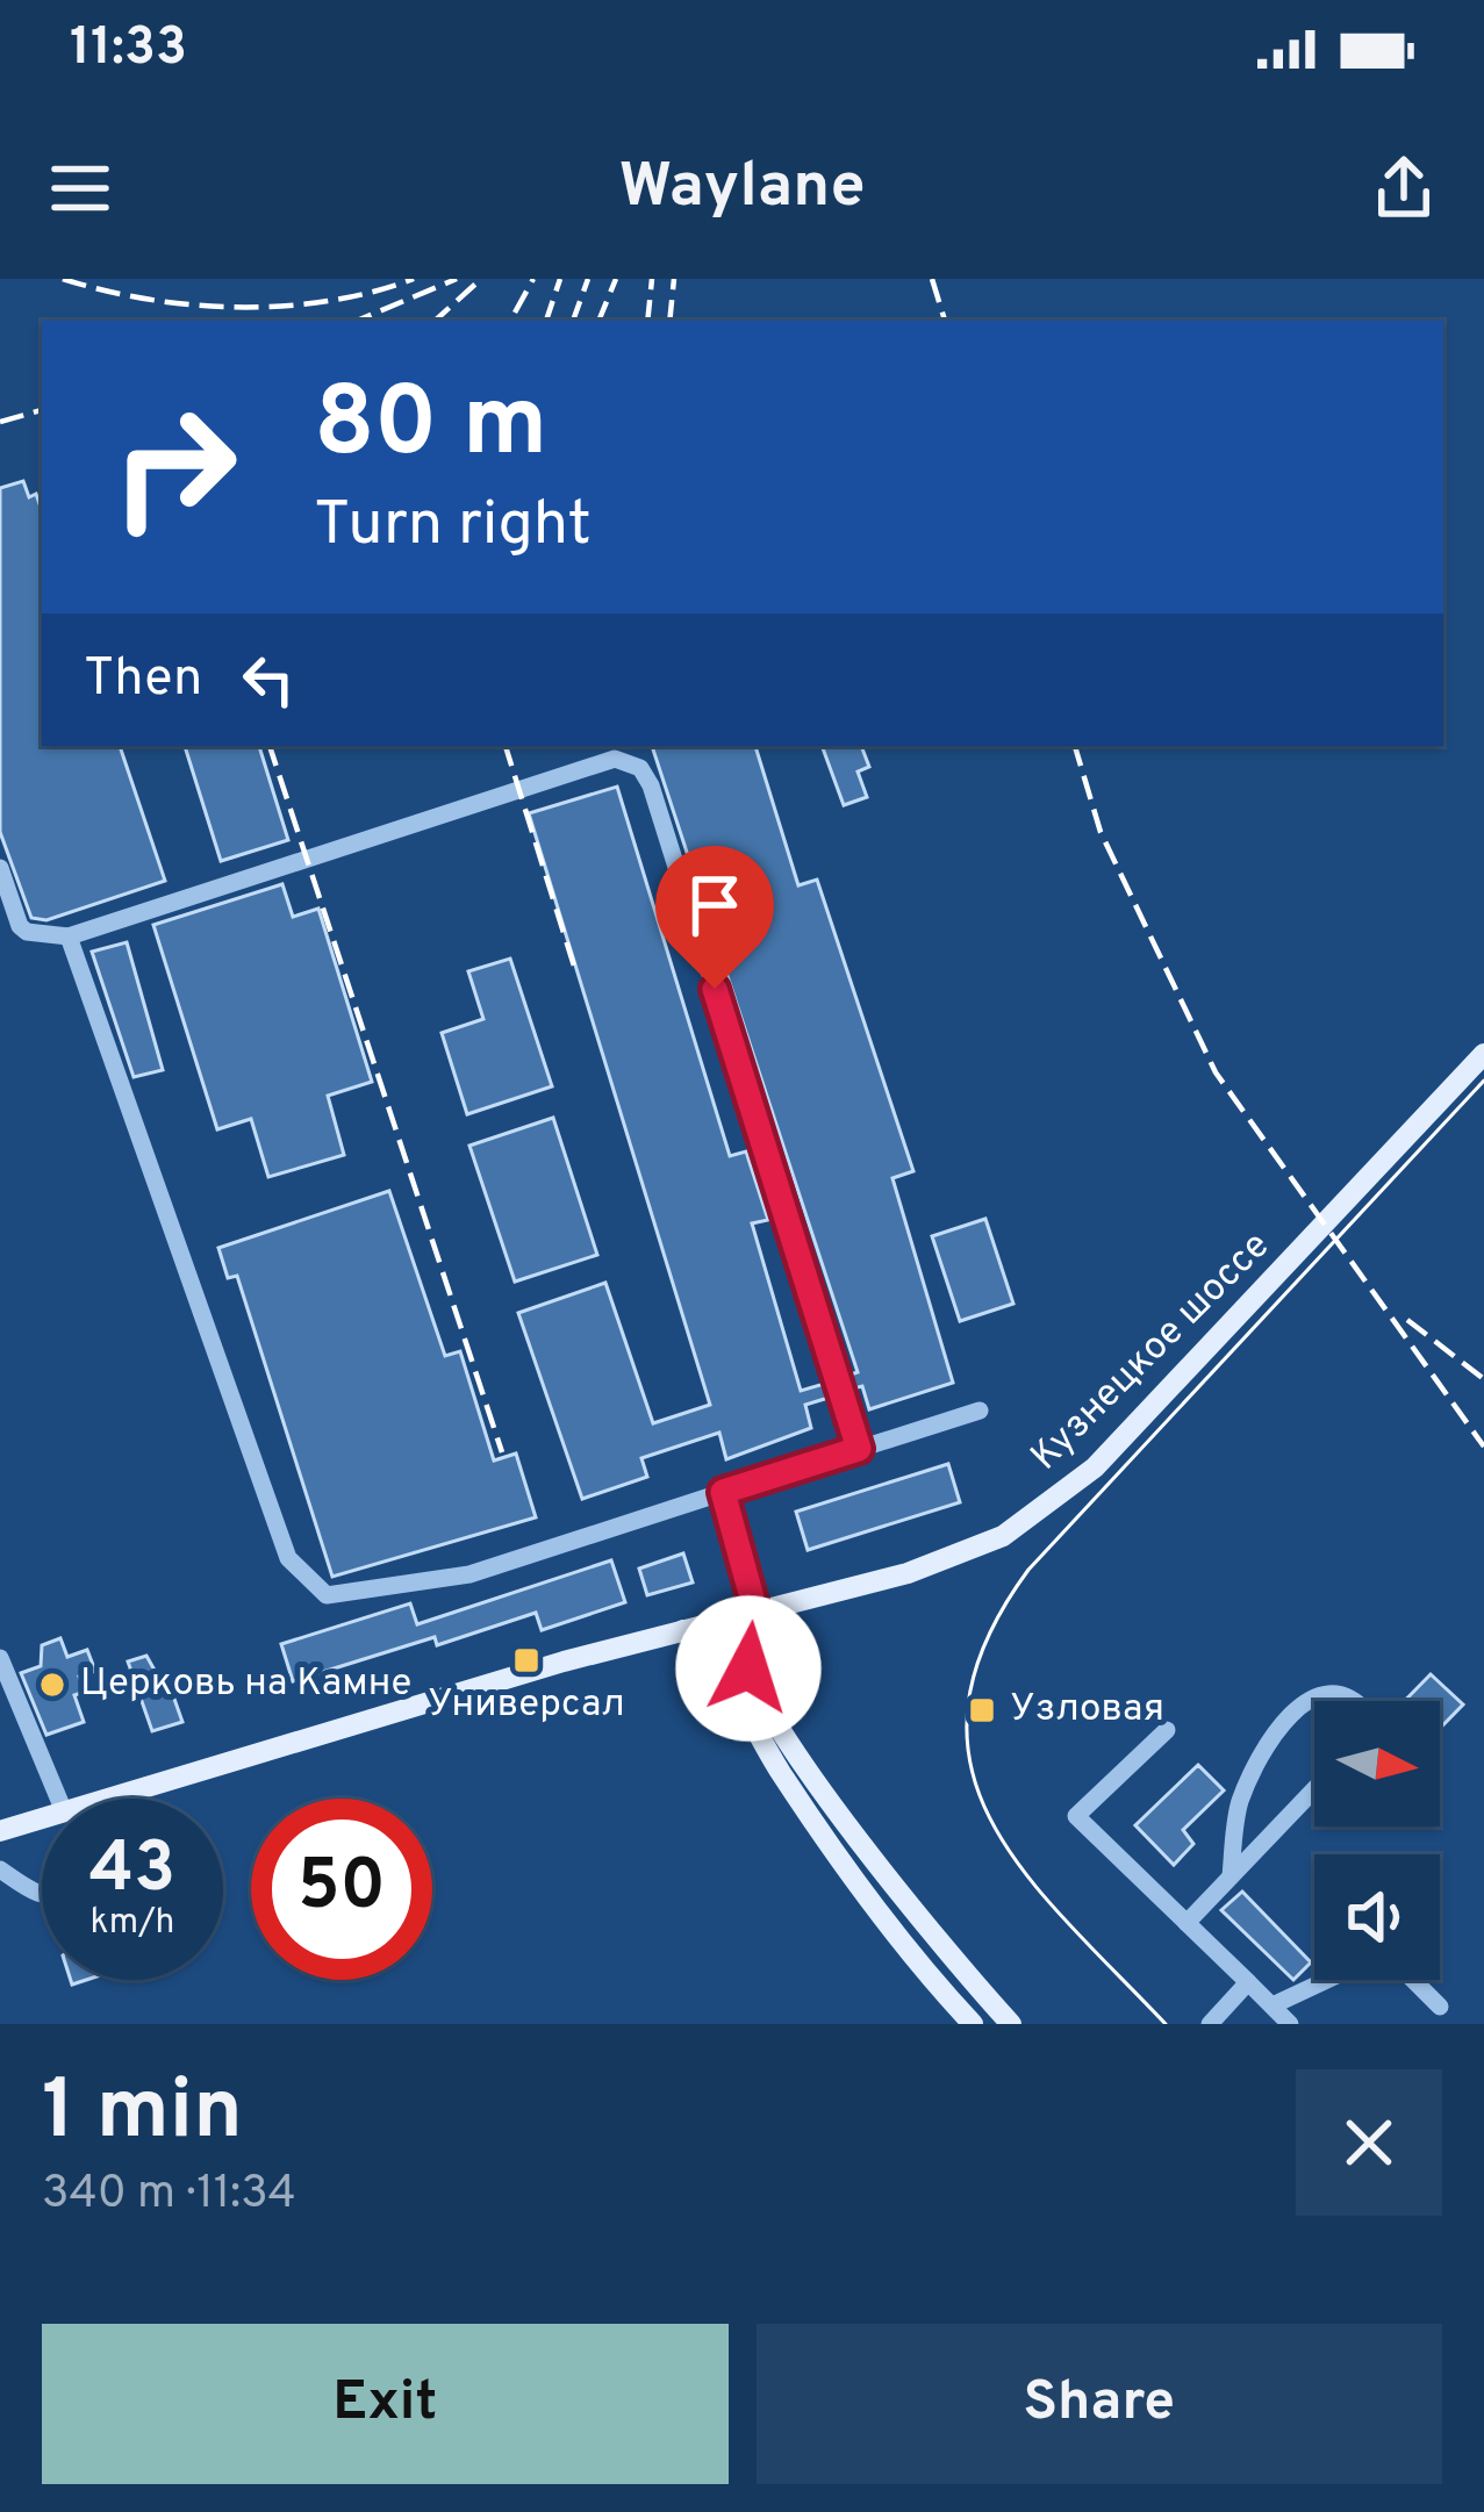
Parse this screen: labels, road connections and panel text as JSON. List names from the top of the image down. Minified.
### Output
{"streets":{"main road":["Кузнецкое шоссе"]},"places":{"transit":["Универсал","Узловая"],"other":["Церковь на Камне"]},"north":"right","page":{"status":"11:33","header":"Waylane","turn":["80 m","Turn right"],"then":"Then","speed":"43 km/h","limit":"50","heading":["1 min","340 m · 11:34"],"buttons":["Exit","Share"]}}
